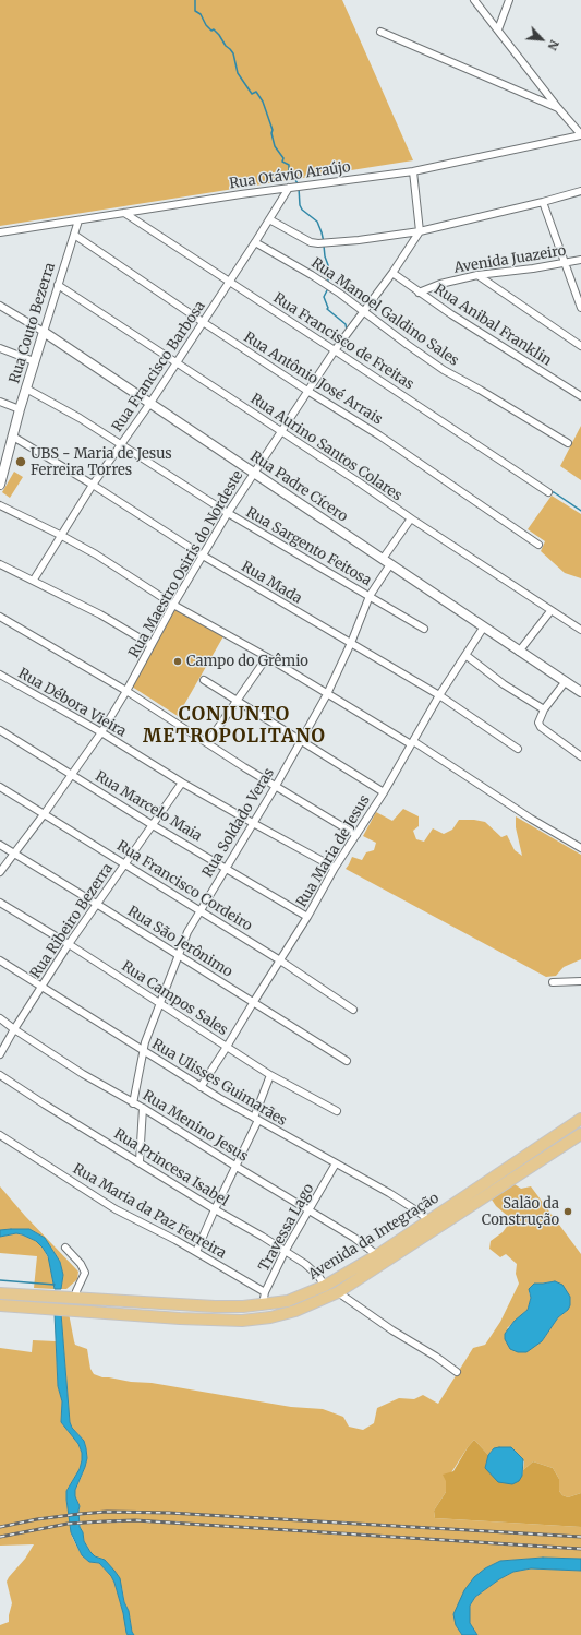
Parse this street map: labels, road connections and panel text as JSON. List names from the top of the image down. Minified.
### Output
{"streets":{"main road":["Avenida da Integração"],"street":["Rua Otávio Araújo","Avenida Juazeiro","Rua Manoel Galdino Sales","Rua Couto Bezerra","Rua Anibal Franklin","Rua Francisco de Freitas","Rua Francisco Barbosa","Rua Antônio José Arrais","Rua Aurino Santos Colares","Rua Padre Cícero","Rua Sargento Feitosa","Rua Maestro Osiris do Nordeste","Rua Mada","Rua Débora Vieira","Rua Marcelo Maia","Rua Soldado Veras","Rua Maria de Jesus","Rua Francisco Cordeiro","Rua Ribeiro Bezerra","Rua São Jerônimo","Rua Campos Sales","Rua Ulisses Guimarães","Rua Menino Jesus","Rua Princesa Isabel","Rua Maria da Paz Ferreira","Travessa Lago"]},"crossings":[["Rua Otávio Araújo","Rua Couto Bezerra"],["Rua Otávio Araújo","Rua Francisco de Freitas"],["Rua Otávio Araújo","Rua Francisco Barbosa"],["Avenida Juazeiro","Rua Anibal Franklin"],["Rua Manoel Galdino Sales","Rua Francisco Barbosa"],["Rua Manoel Galdino Sales","Rua Maestro Osiris do Nordeste"],["Rua Couto Bezerra","Rua Antônio José Arrais"],["Rua Couto Bezerra","Rua Aurino Santos Colares"],["Rua Couto Bezerra","Rua Padre Cícero"],["Rua Couto Bezerra","Rua Sargento Feitosa"],["Rua Couto Bezerra","Rua Mada"],["Rua Anibal Franklin","Rua Maestro Osiris do Nordeste"],["Rua Francisco de Freitas","Rua Francisco Barbosa"],["Rua Francisco de Freitas","Rua Maestro Osiris do Nordeste"],["Rua Francisco Barbosa","Rua Antônio José Arrais"],["Rua Francisco Barbosa","Rua Aurino Santos Colares"],["Rua Francisco Barbosa","Rua Padre Cícero"],["Rua Francisco Barbosa","Rua Sargento Feitosa"],["Rua Francisco Barbosa","Rua Mada"],["Rua Antônio José Arrais","Rua Maestro Osiris do Nordeste"],["Rua Aurino Santos Colares","Rua Maestro Osiris do Nordeste"],["Rua Aurino Santos Colares","Rua Soldado Veras"],["Rua Padre Cícero","Rua Maestro Osiris do Nordeste"],["Rua Padre Cícero","Rua Soldado Veras"],["Rua Padre Cícero","Rua Maria de Jesus"],["Rua Sargento Feitosa","Rua Maestro Osiris do Nordeste"],["Rua Sargento Feitosa","Rua Soldado Veras"],["Rua Maestro Osiris do Nordeste","Rua Mada"],["Rua Maestro Osiris do Nordeste","Rua Débora Vieira"],["Rua Maestro Osiris do Nordeste","Rua Marcelo Maia"],["Rua Maestro Osiris do Nordeste","Rua Francisco Cordeiro"],["Rua Maestro Osiris do Nordeste","Rua São Jerônimo"],["Rua Mada","Rua Soldado Veras"],["Rua Mada","Rua Maria de Jesus"],["Rua Débora Vieira","Rua Soldado Veras"],["Rua Débora Vieira","Rua Maria de Jesus"],["Rua Débora Vieira","Rua Ribeiro Bezerra"],["Rua Marcelo Maia","Rua Soldado Veras"],["Rua Marcelo Maia","Rua Maria de Jesus"],["Rua Marcelo Maia","Rua Ribeiro Bezerra"],["Rua Soldado Veras","Rua Francisco Cordeiro"],["Rua Soldado Veras","Rua São Jerônimo"],["Rua Soldado Veras","Rua Campos Sales"],["Rua Soldado Veras","Rua Ulisses Guimarães"],["Rua Soldado Veras","Rua Menino Jesus"],["Rua Maria de Jesus","Rua Francisco Cordeiro"],["Rua Maria de Jesus","Rua São Jerônimo"],["Rua Maria de Jesus","Rua Campos Sales"],["Rua Maria de Jesus","Rua Ulisses Guimarães"],["Rua Francisco Cordeiro","Rua Ribeiro Bezerra"],["Rua Ribeiro Bezerra","Rua São Jerônimo"],["Rua Ribeiro Bezerra","Rua Campos Sales"],["Rua Ribeiro Bezerra","Rua Ulisses Guimarães"],["Rua Ribeiro Bezerra","Rua Menino Jesus"],["Rua Ulisses Guimarães","Travessa Lago"],["Rua Ulisses Guimarães","Avenida da Integração"],["Rua Menino Jesus","Travessa Lago"],["Rua Menino Jesus","Avenida da Integração"],["Rua Princesa Isabel","Travessa Lago"],["Rua Princesa Isabel","Avenida da Integração"],["Rua Maria da Paz Ferreira","Travessa Lago"],["Travessa Lago","Avenida da Integração"]],"districts":["CONJUNTO METROPOLITANO"],"places":["UBS - Maria de Jesus Ferreira Torres","Campo do Grêmio","Salão da Construção"],"north":"bottom right"}
